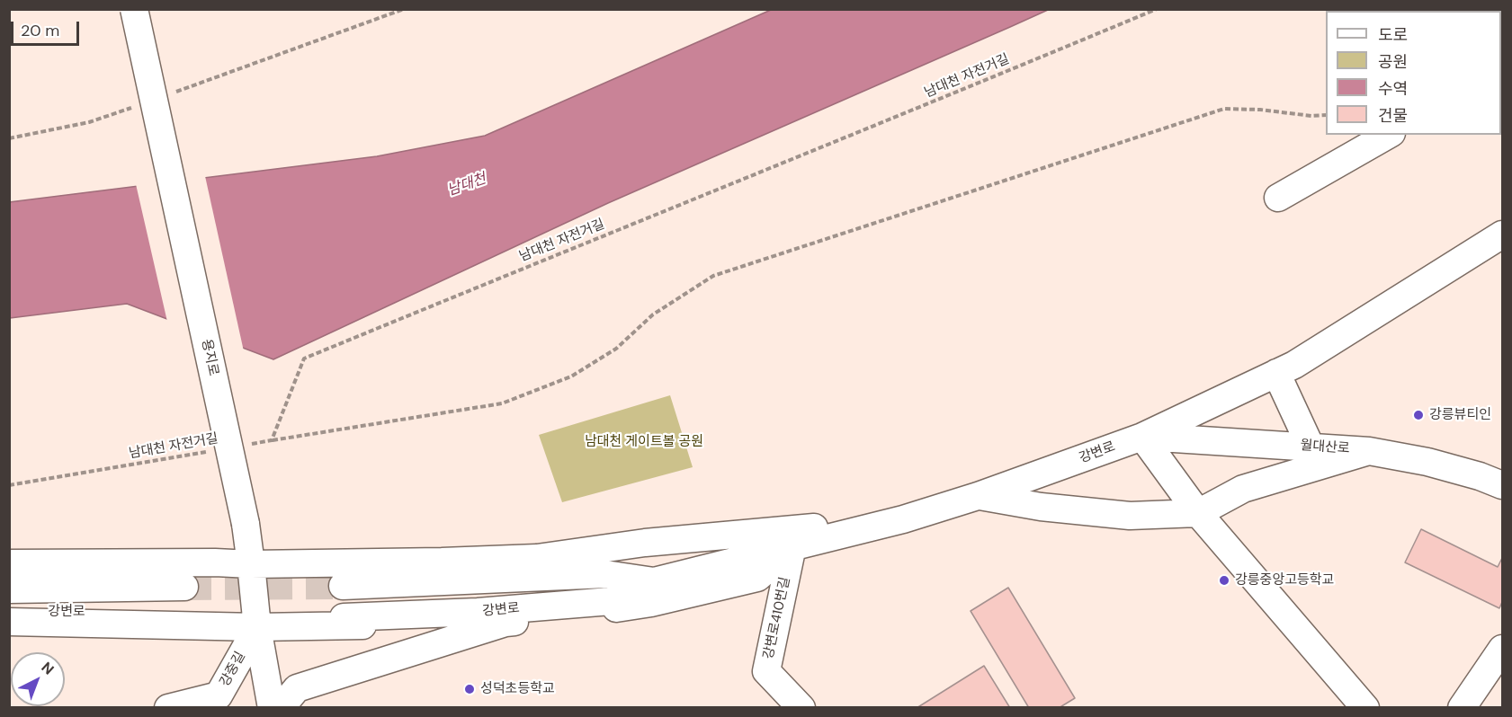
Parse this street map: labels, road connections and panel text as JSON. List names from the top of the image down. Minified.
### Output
{"streets":{"street":["용지로","월대산로","강변로","강변로410번길","강중길"],"path":["남대천 자전거길"]},"crossings":[["용지로","강중길"],["월대산로","강변로"],["강변로","강변로410번길"]],"water":["남대천"],"parks":["남대천 게이트볼 공원"],"places":["강릉뷰티인","강릉중앙고등학교","성덕초등학교"],"legend":["도로","공원","수역","건물"],"scale_bar":"20 m","north":"top right"}
